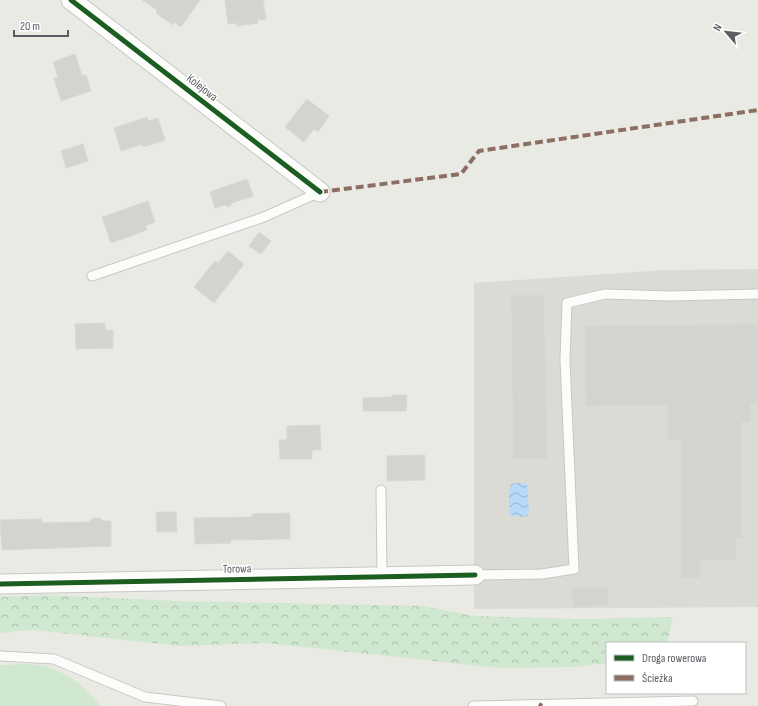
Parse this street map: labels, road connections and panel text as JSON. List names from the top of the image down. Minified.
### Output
{"streets":{"street":["Kolejowa","Torowa"]},"legend":["Droga rowerowa","Ścieżka"],"scale_bar":"20 m","north":"top left"}
